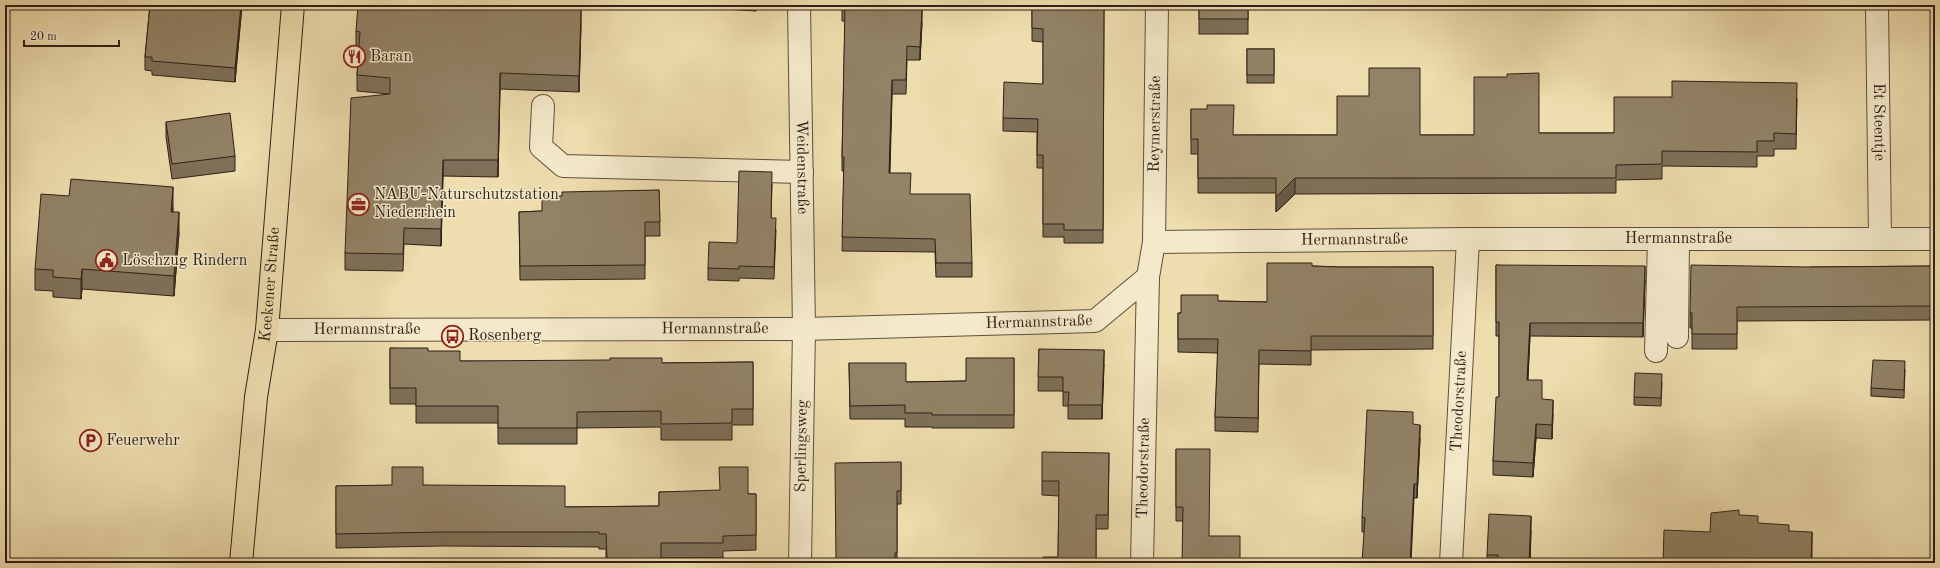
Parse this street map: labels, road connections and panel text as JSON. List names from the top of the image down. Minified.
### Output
{"streets":{"main road":["Keekener Straße"],"street":["Et Steentje","Reymerstraße","Weidenstraße","Hermannstraße","Theodorstraße","Sperlingsweg"]},"crossings":[["Et Steentje","Hermannstraße"],["Reymerstraße","Hermannstraße"],["Weidenstraße","Hermannstraße"],["Weidenstraße","Sperlingsweg"],["Hermannstraße","Keekener Straße"],["Hermannstraße","Theodorstraße"],["Hermannstraße","Sperlingsweg"]],"places":{"restaurant":["Baran"],"office":["NABU-Naturschutzstation Niederrhein"],"public building":["Löschzug Rindern"],"bus stop":["Rosenberg"],"parking":["Feuerwehr"]},"scale_bar":"20 m"}
